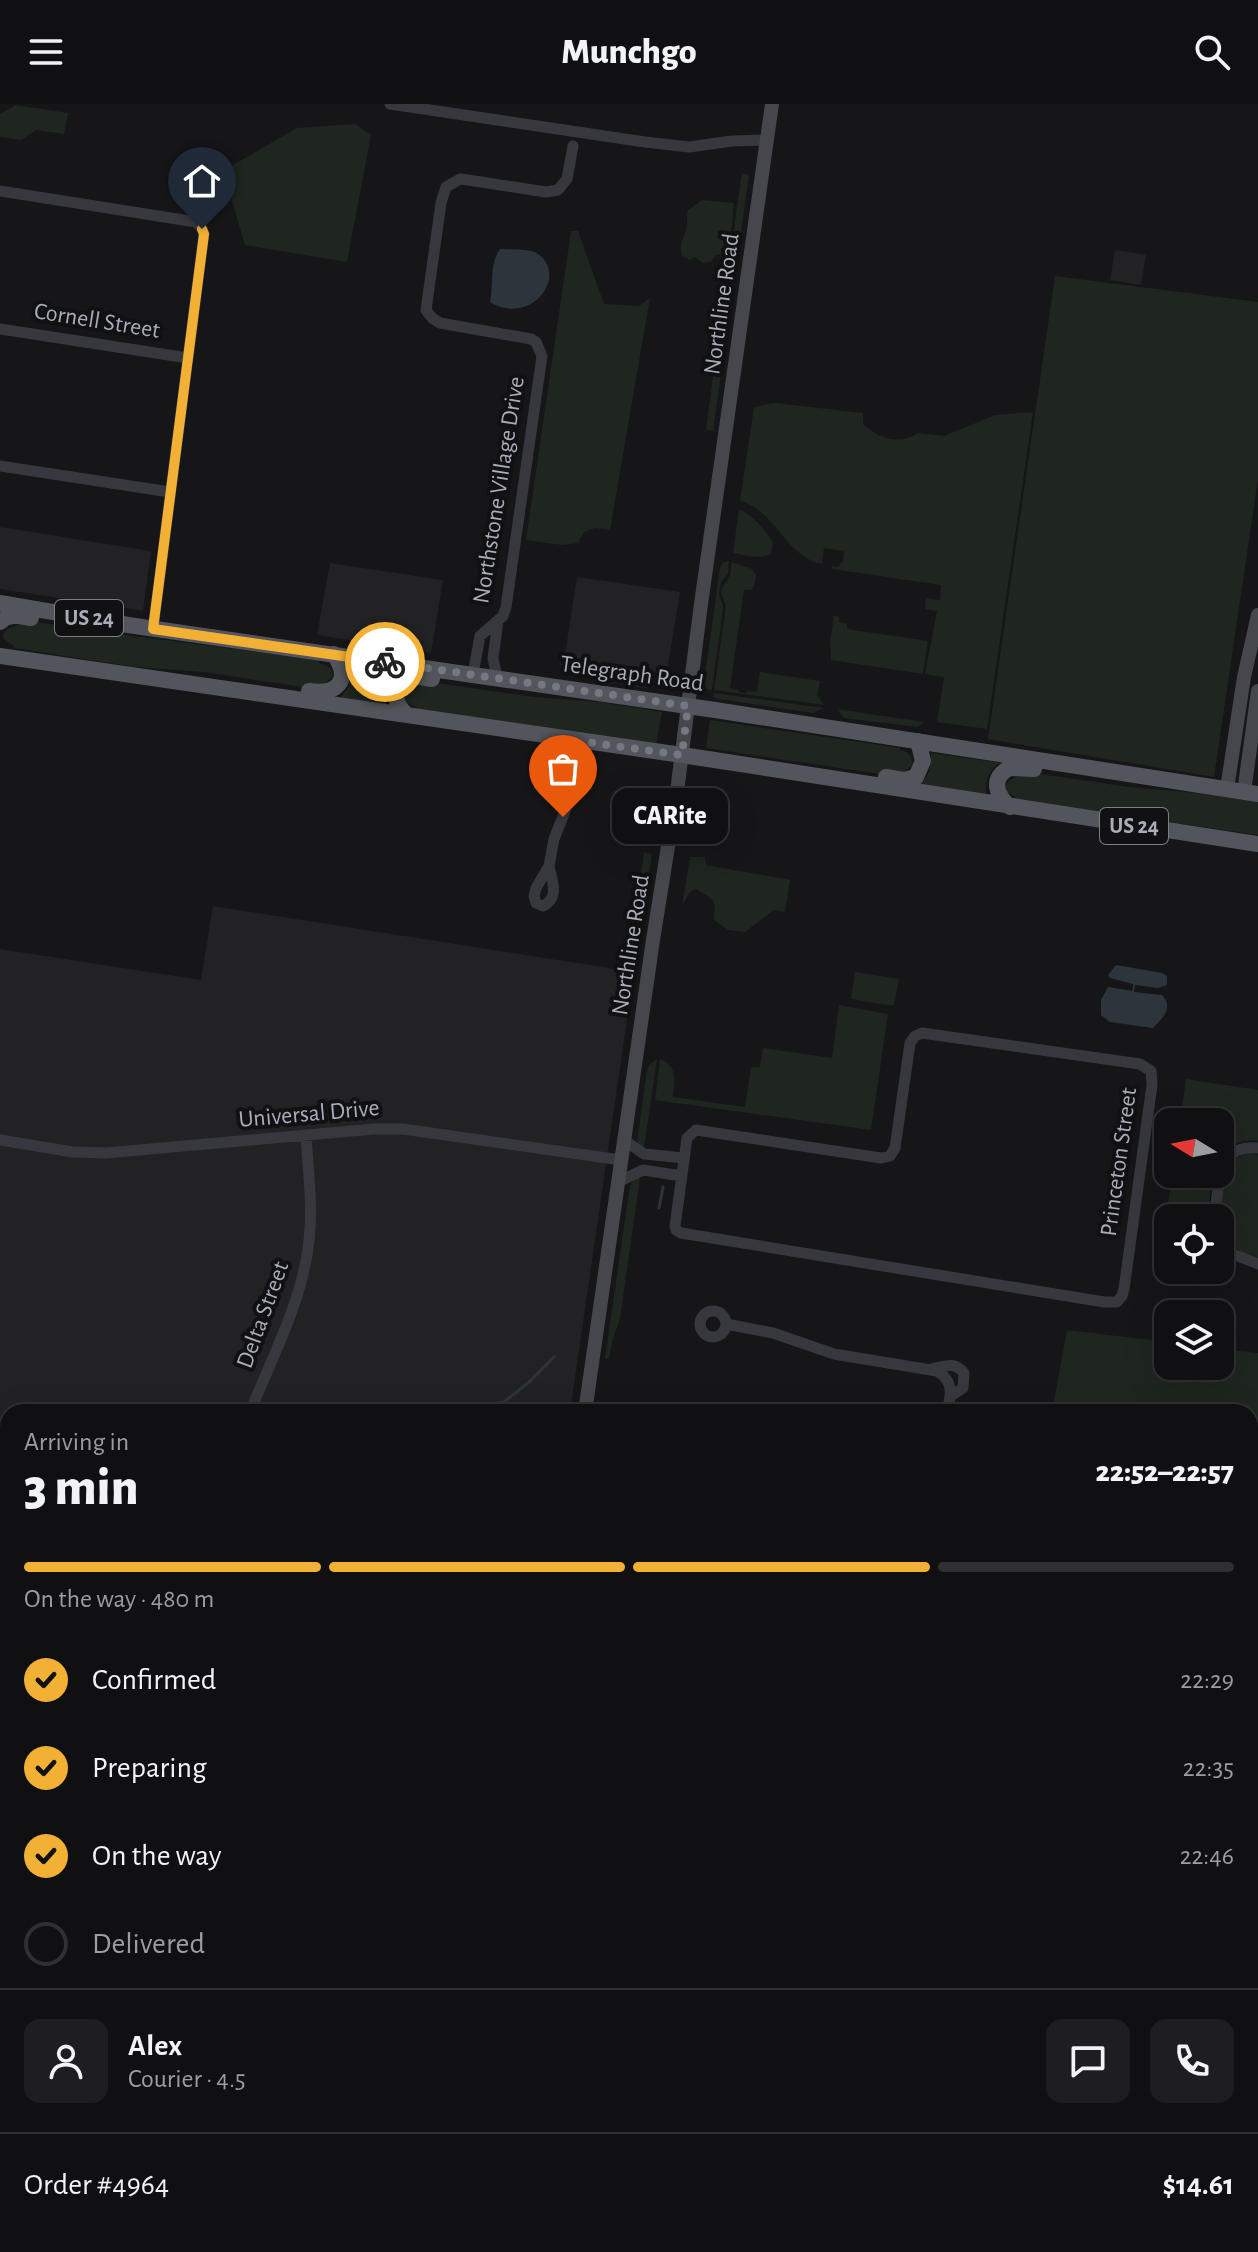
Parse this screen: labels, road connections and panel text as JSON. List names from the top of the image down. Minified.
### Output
{"streets":{"main road":["Northline Road","US 24","Telegraph Road"],"street":["Cornell Street","Northstone Village Drive","Universal Drive","Princeton Street","Delta Street"]},"crossings":[["Northline Road","US 24"],["Northline Road","Telegraph Road"],["Northline Road","Universal Drive"],["Northstone Village Drive","Telegraph Road"],["Universal Drive","Delta Street"]],"places":["CARite"],"north":"left","page":{"header":"Munchgo","bubble":"CARite","heading":["3 min","Arriving in","22:52–22:57"],"panel":["Alex","Courier · 4.5","Order #4964","$14.61"],"bar":"On the way · 480 m","list":[["Confirmed","22:29"],["Preparing","22:35"],["On the way","22:46"],"Delivered"]}}
